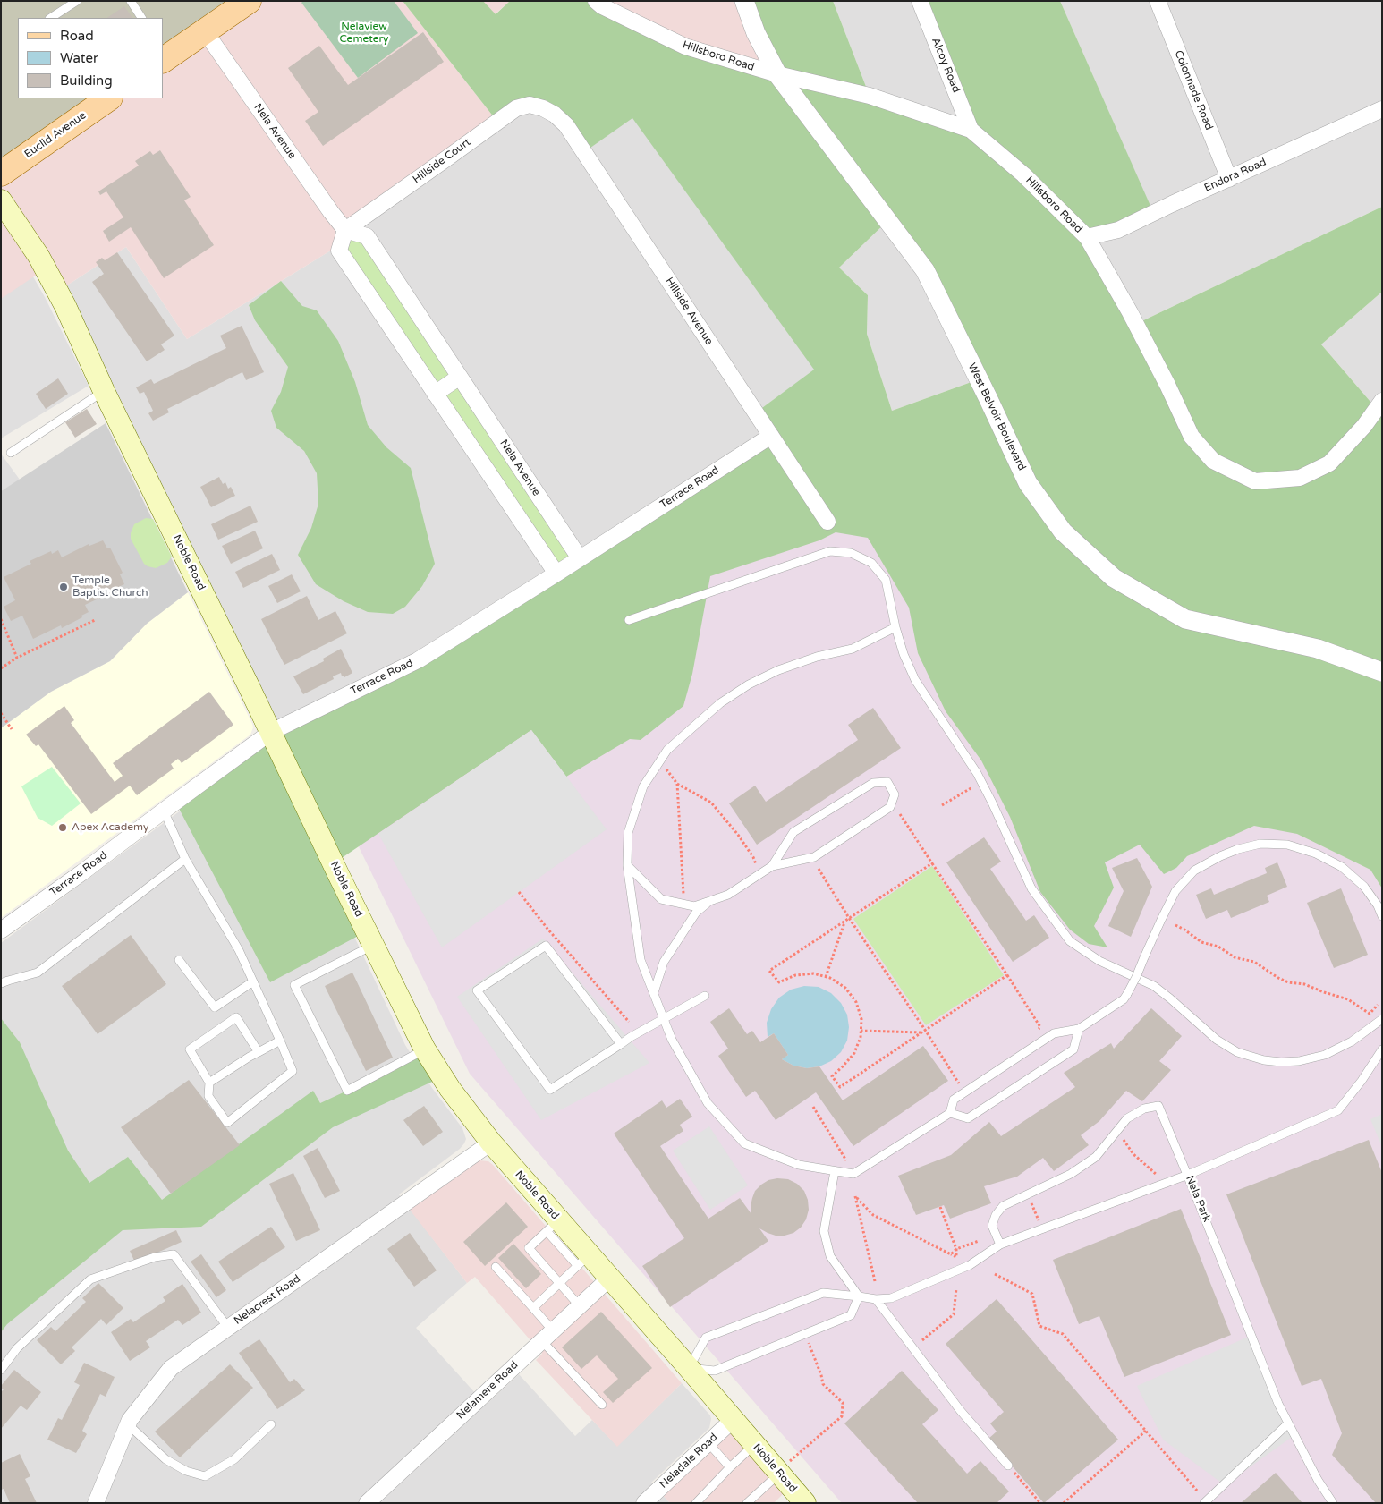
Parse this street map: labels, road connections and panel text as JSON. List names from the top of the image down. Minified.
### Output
{"streets":{"main road":["Euclid Avenue","Noble Road"],"street":["Hillsboro Road","Alcoy Road","Colonnade Road","Nela Avenue","Hillside Court","Endora Road","Hillside Avenue","West Belvoir Boulevard","Terrace Road","Nelacrest Road","Nelamere Road","Neladale Road"],"lane":["Nela Park"]},"crossings":[["Hillsboro Road","Alcoy Road"],["Hillsboro Road","Endora Road"],["Hillsboro Road","West Belvoir Boulevard"],["Colonnade Road","Endora Road"],["Nela Avenue","Hillside Court"],["Nela Avenue","Terrace Road"],["Hillside Court","Hillside Avenue"],["Hillside Avenue","Terrace Road"],["Terrace Road","Noble Road"],["Noble Road","Nelacrest Road"],["Noble Road","Nelamere Road"],["Noble Road","Neladale Road"]],"parks":["Nelaview Cemetery"],"places":["Temple Baptist Church","Apex Academy"],"legend":["Road","Water","Building"]}
